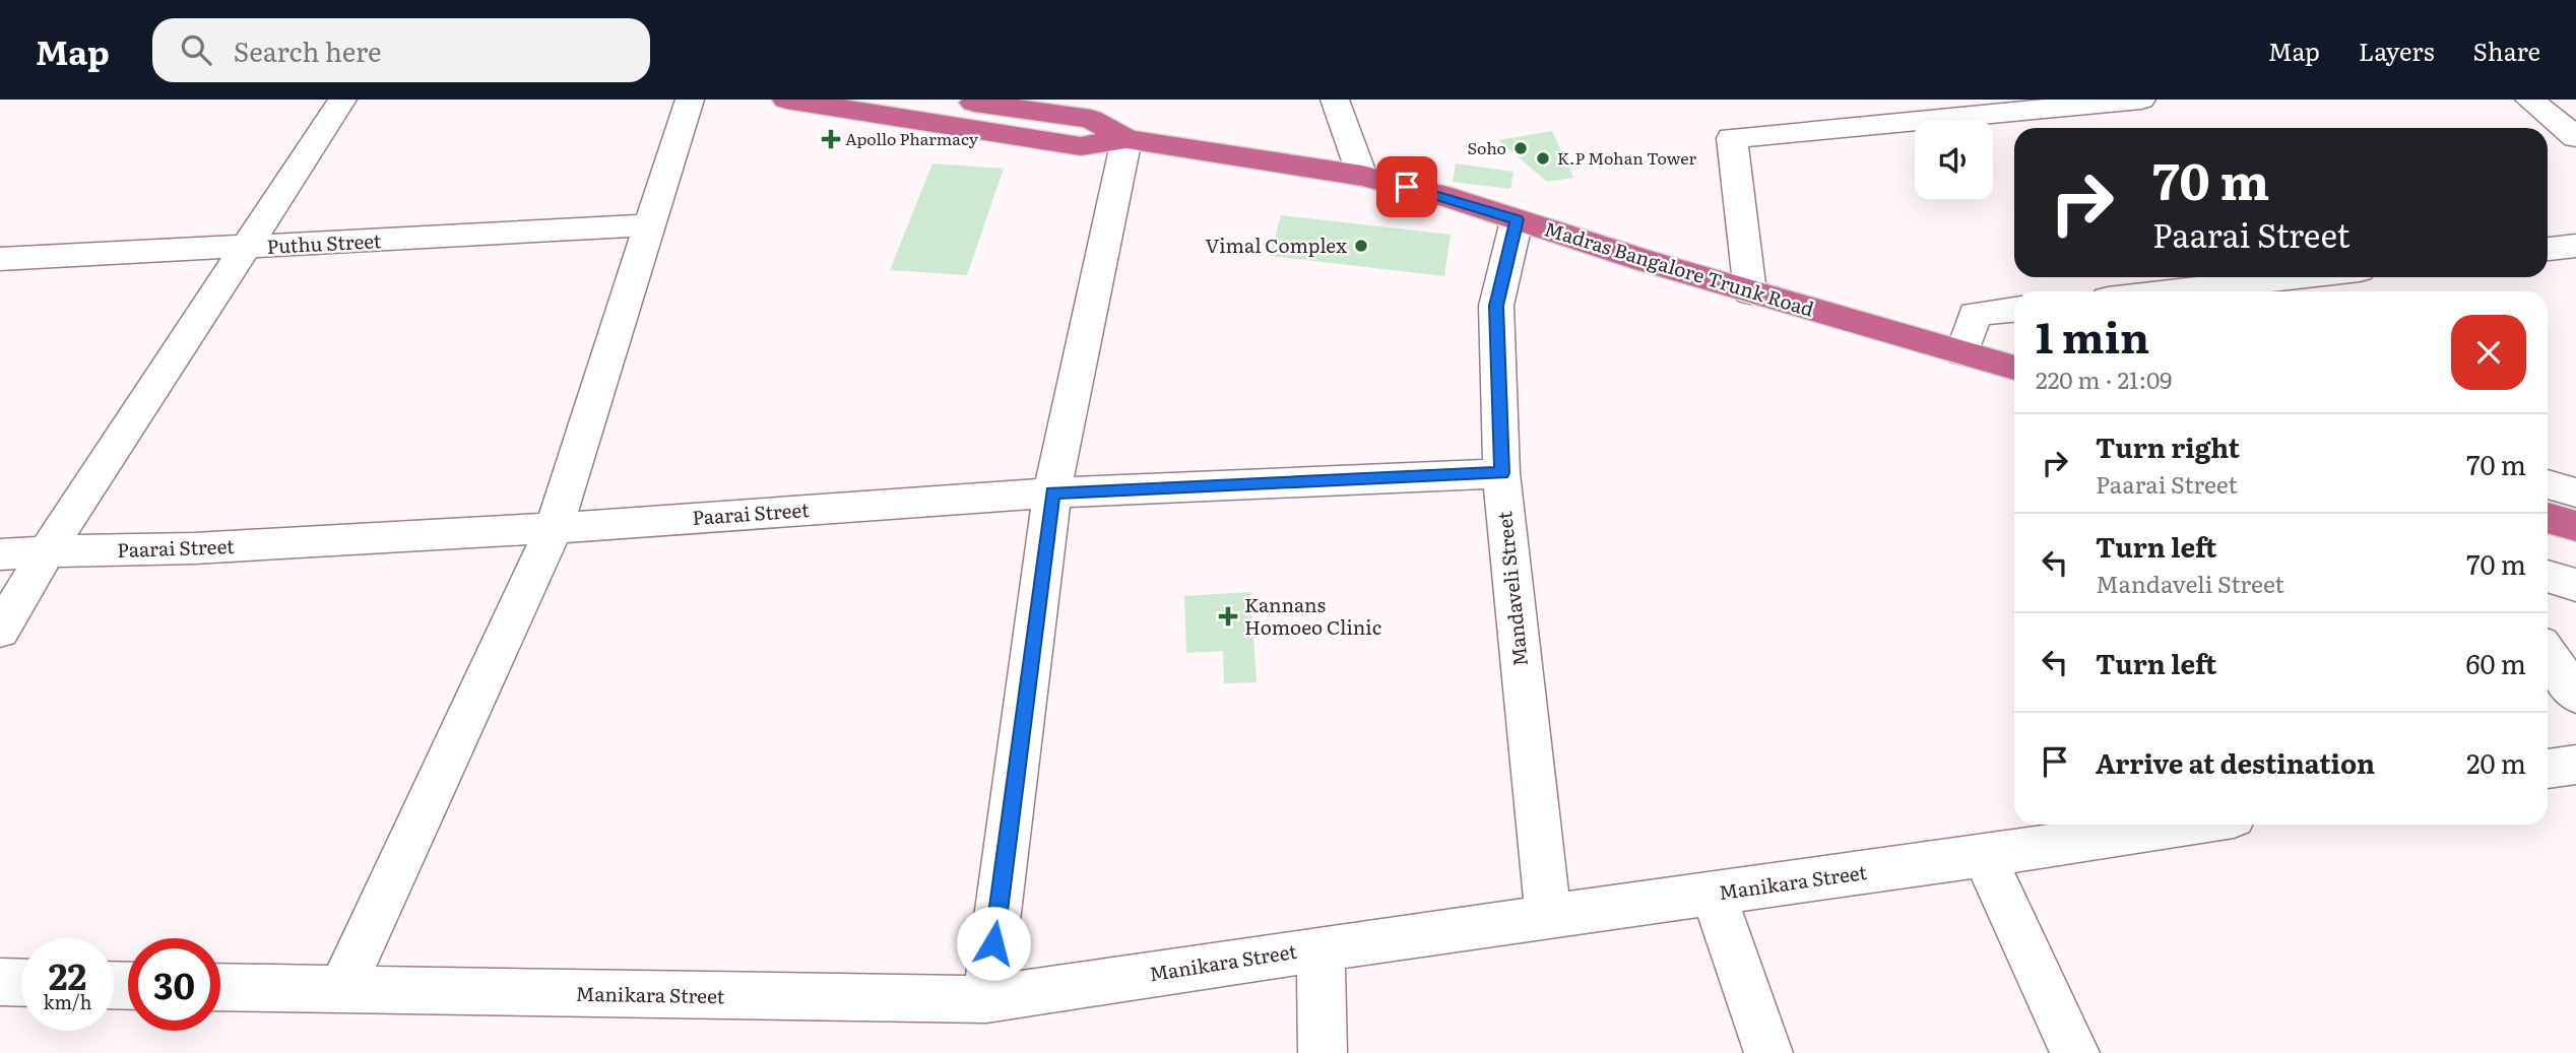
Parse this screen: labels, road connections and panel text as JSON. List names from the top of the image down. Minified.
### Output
{"streets":{"highway":["Madras Bangalore Trunk Road"],"street":["Puthu Street","Paarai Street","Mandaveli Street","Manikara Street"]},"crossings":[["Madras Bangalore Trunk Road","Mandaveli Street"],["Paarai Street","Mandaveli Street"],["Mandaveli Street","Manikara Street"]],"places":{"health":["Apollo Pharmacy","Kannans Homoeo Clinic"],"other":["Soho","K.P Mohan Tower","Vimal Complex"]},"page":{"header":"Map","search":"Search here","nav":["Map","Layers","Share"],"turn":["70 m","Paarai Street"],"heading":["1 min","220 m · 21:09"],"list":[{"name":"Turn right","note":"Paarai Street","value":"70 m"},{"name":"Turn left","note":"Mandaveli Street","value":"70 m"},{"name":"Turn left","value":"60 m"},{"name":"Arrive at destination","value":"20 m"}],"speed":"22 km/h","limit":"30"}}
